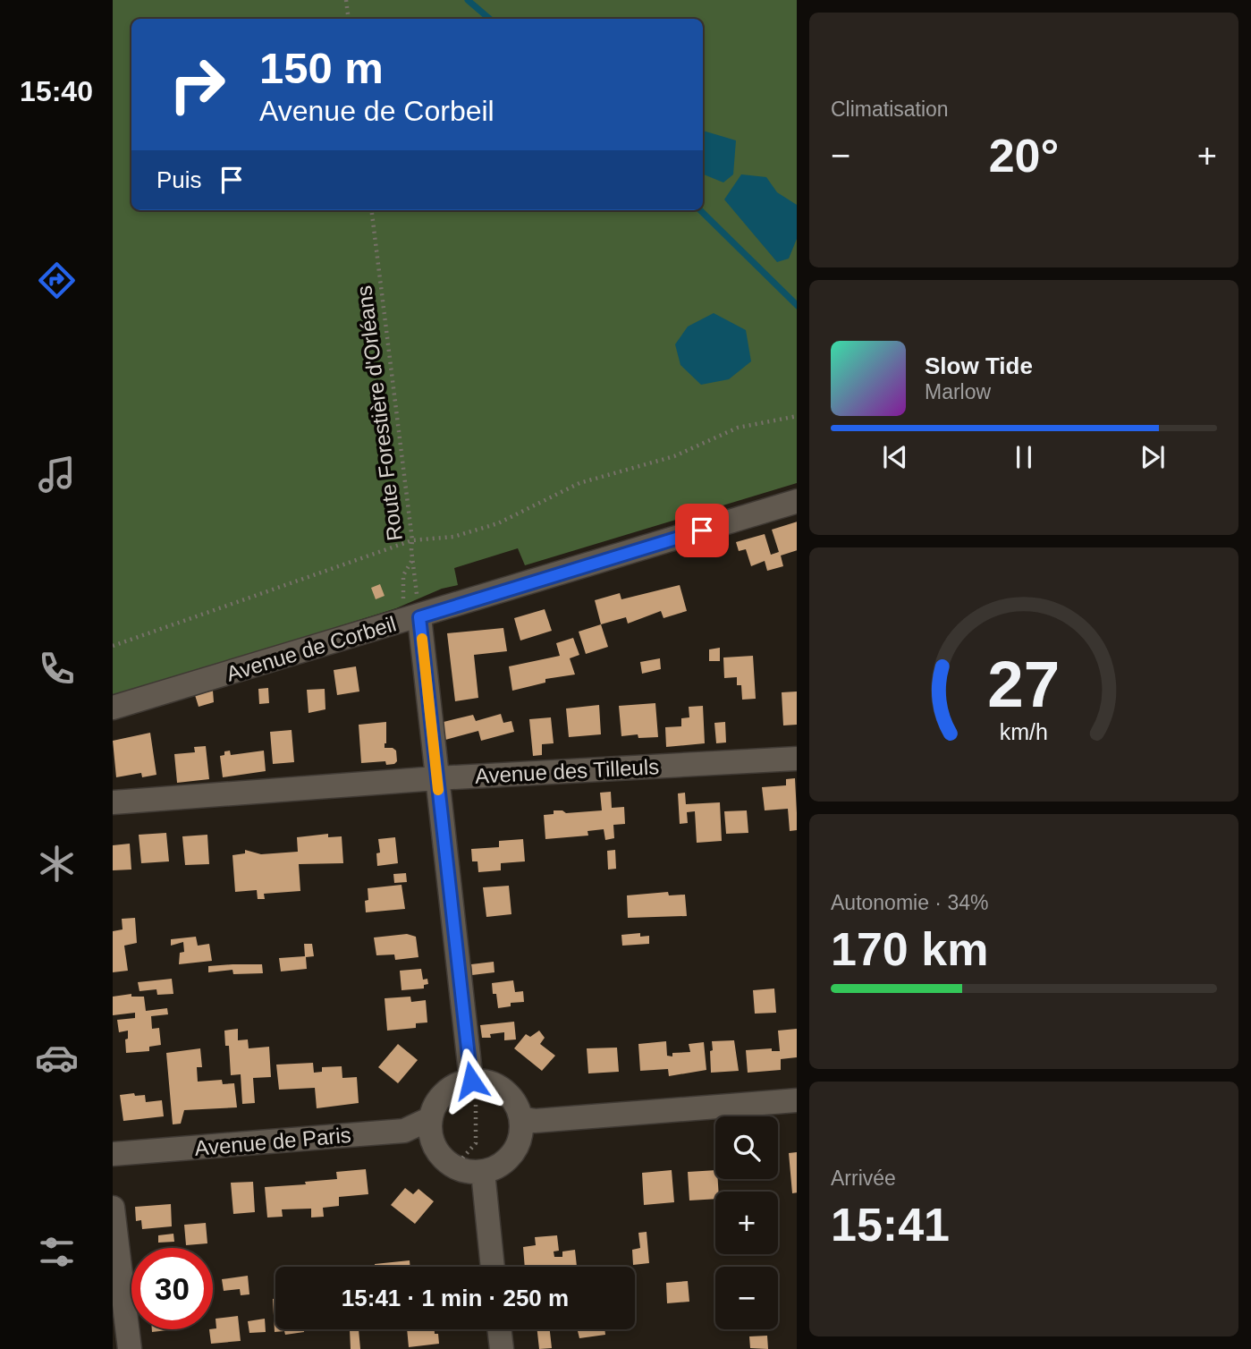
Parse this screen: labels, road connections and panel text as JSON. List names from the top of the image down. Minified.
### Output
{"streets":{"street":["Avenue de Corbeil","Avenue des Tilleuls","Avenue de Paris"],"path":["Route Forestière d'Orléans"]},"crossings":[["Route Forestière d'Orléans","Avenue de Corbeil"]],"page":{"tabs":"15:40","tile":["Climatisation",["Autonomie · 34%","170 km"],["Arrivée","15:41"]],"turn":["150 m","Avenue de Corbeil"],"heat":["−","20°","+"],"then":"Puis","song":["Slow Tide","Marlow"],"map_buttons":["+","−"],"limit":"30","trip":"15:41 · 1 min · 250 m","gauge":["27","km/h"]}}
